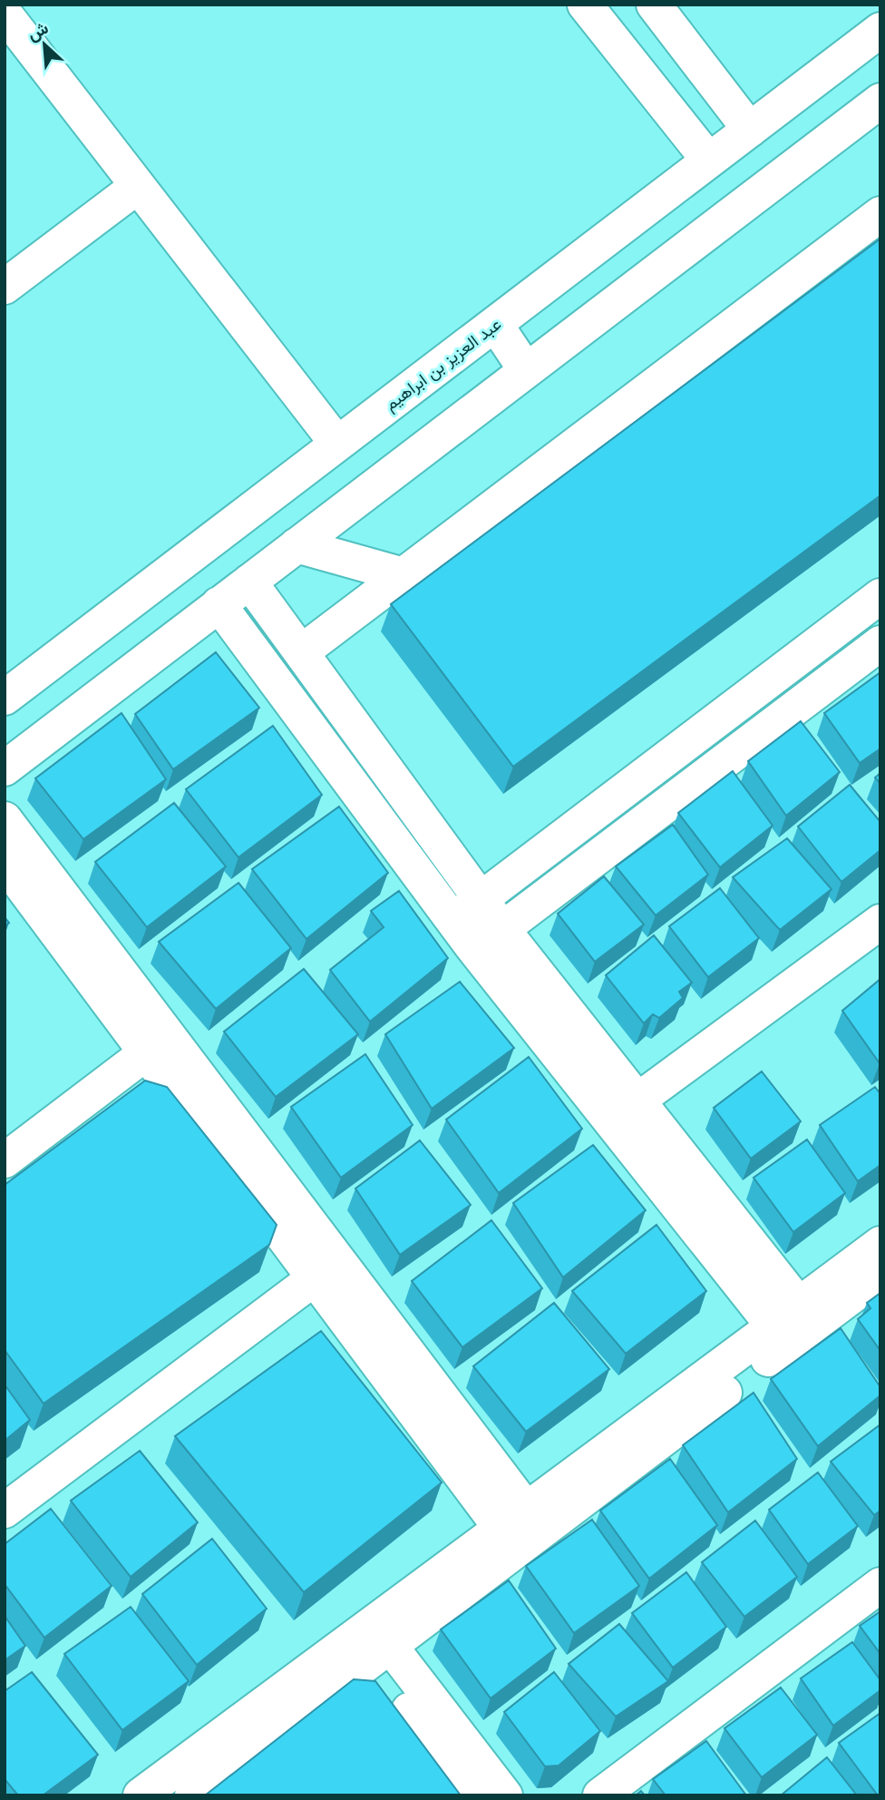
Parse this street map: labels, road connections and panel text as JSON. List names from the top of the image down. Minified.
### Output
{"streets":{"street":["عبد العزيز بن ابراهيم"]},"north":"top left"}
